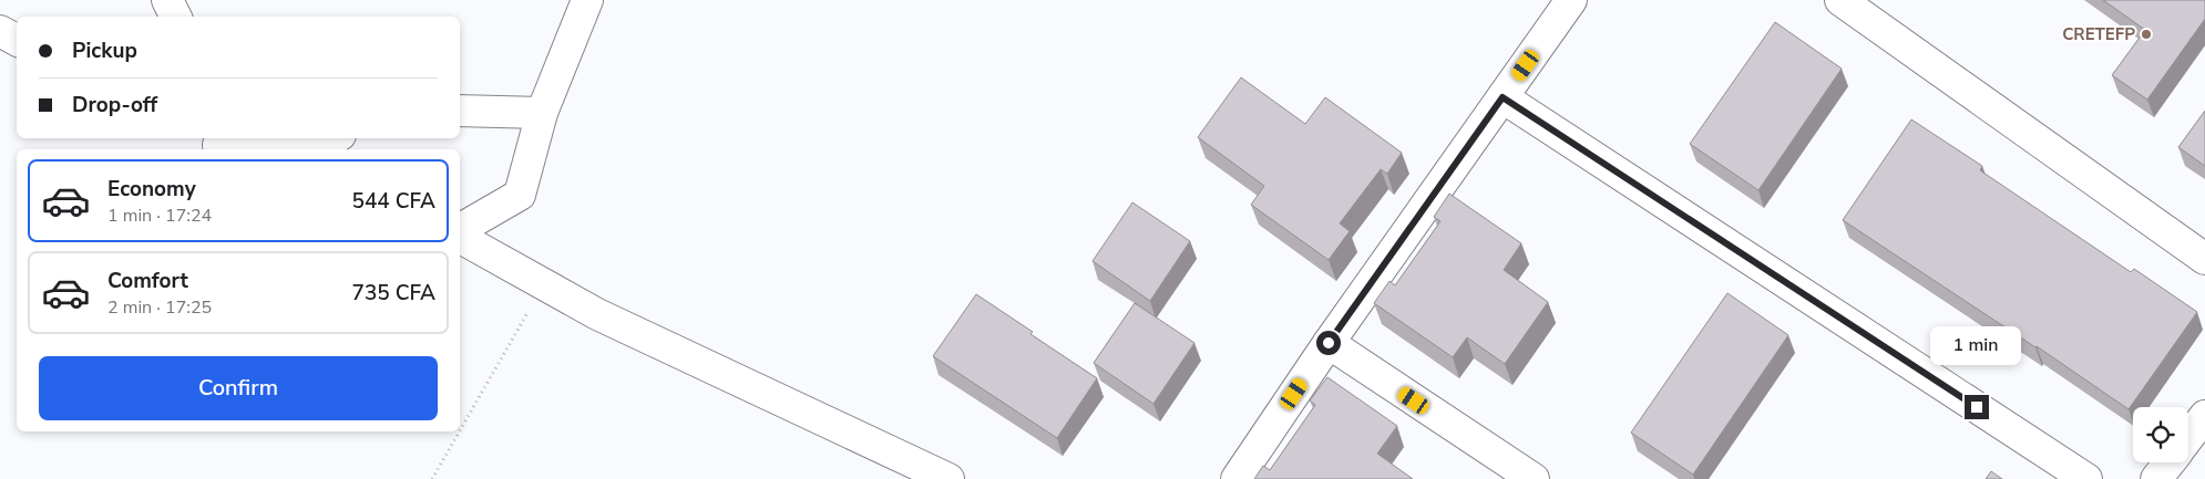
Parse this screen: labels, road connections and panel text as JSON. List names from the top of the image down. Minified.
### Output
{"places":["CRETEFP"],"page":{"banner":["Pickup","Drop-off"],"list":[{"name":"Economy","note":"1 min · 17:24","value":"544 CFA"},{"name":"Comfort","note":"2 min · 17:25","value":"735 CFA"}],"bubble":"1 min","buttons":"Confirm"}}
